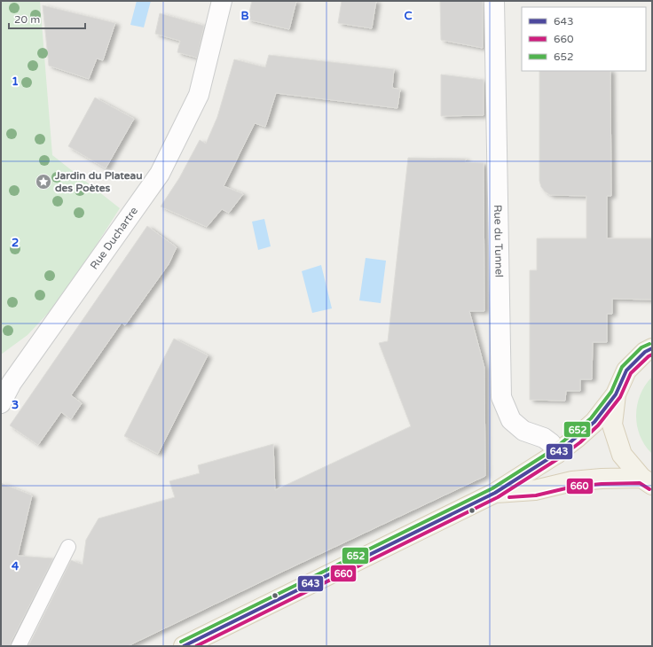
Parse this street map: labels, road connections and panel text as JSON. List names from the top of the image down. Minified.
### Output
{"streets":{"street":["Rue Duchartre","Rue du Tunnel"]},"places":{"place":["Jardin du Plateau des Poètes"]},"lines":["transit line 652","transit line 643","transit line 660"],"legend":["643","660","652"],"scale_bar":"20 m","grid":{"columns":["B","C"],"rows":["1","2","3","4"]}}
